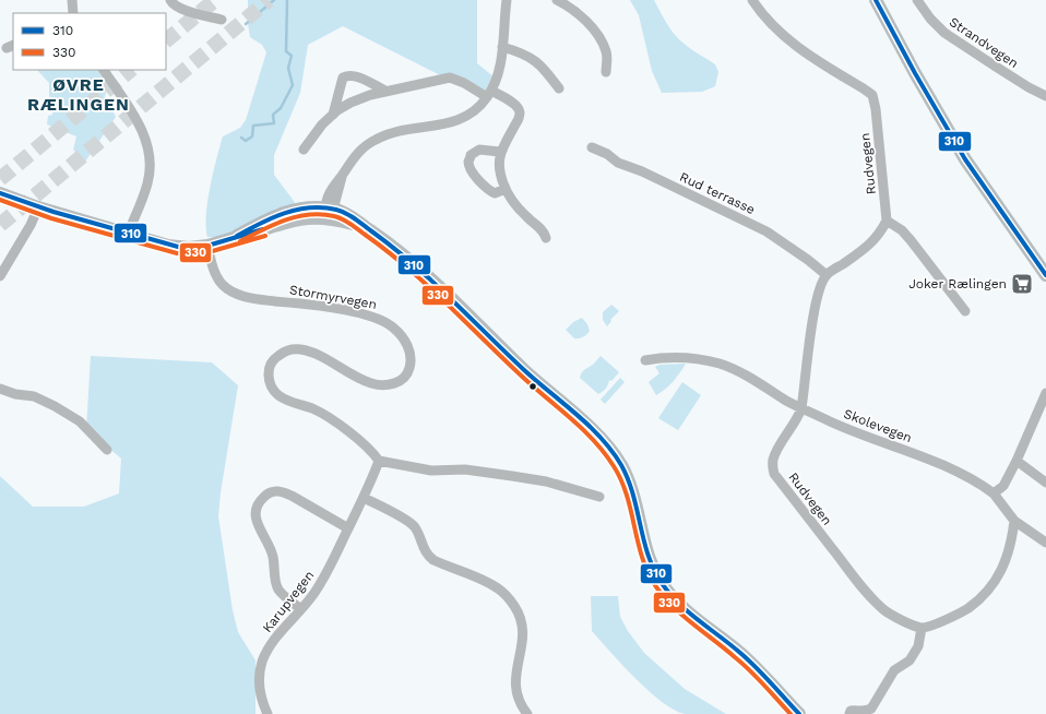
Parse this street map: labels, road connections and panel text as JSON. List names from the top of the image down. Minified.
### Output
{"streets":{"street":["Strandvegen","Rudvegen","Rud terrasse","Stormyrvegen","Skolevegen","Karupvegen"]},"crossings":[["Rudvegen","Rud terrasse"],["Rudvegen","Skolevegen"],["Stormyrvegen","Karupvegen"]],"districts":["ØVRE RÆLINGEN"],"places":{"supermarket":["Joker Rælingen"]},"lines":["transit line 310","transit line 330"],"legend":["310","330"]}
